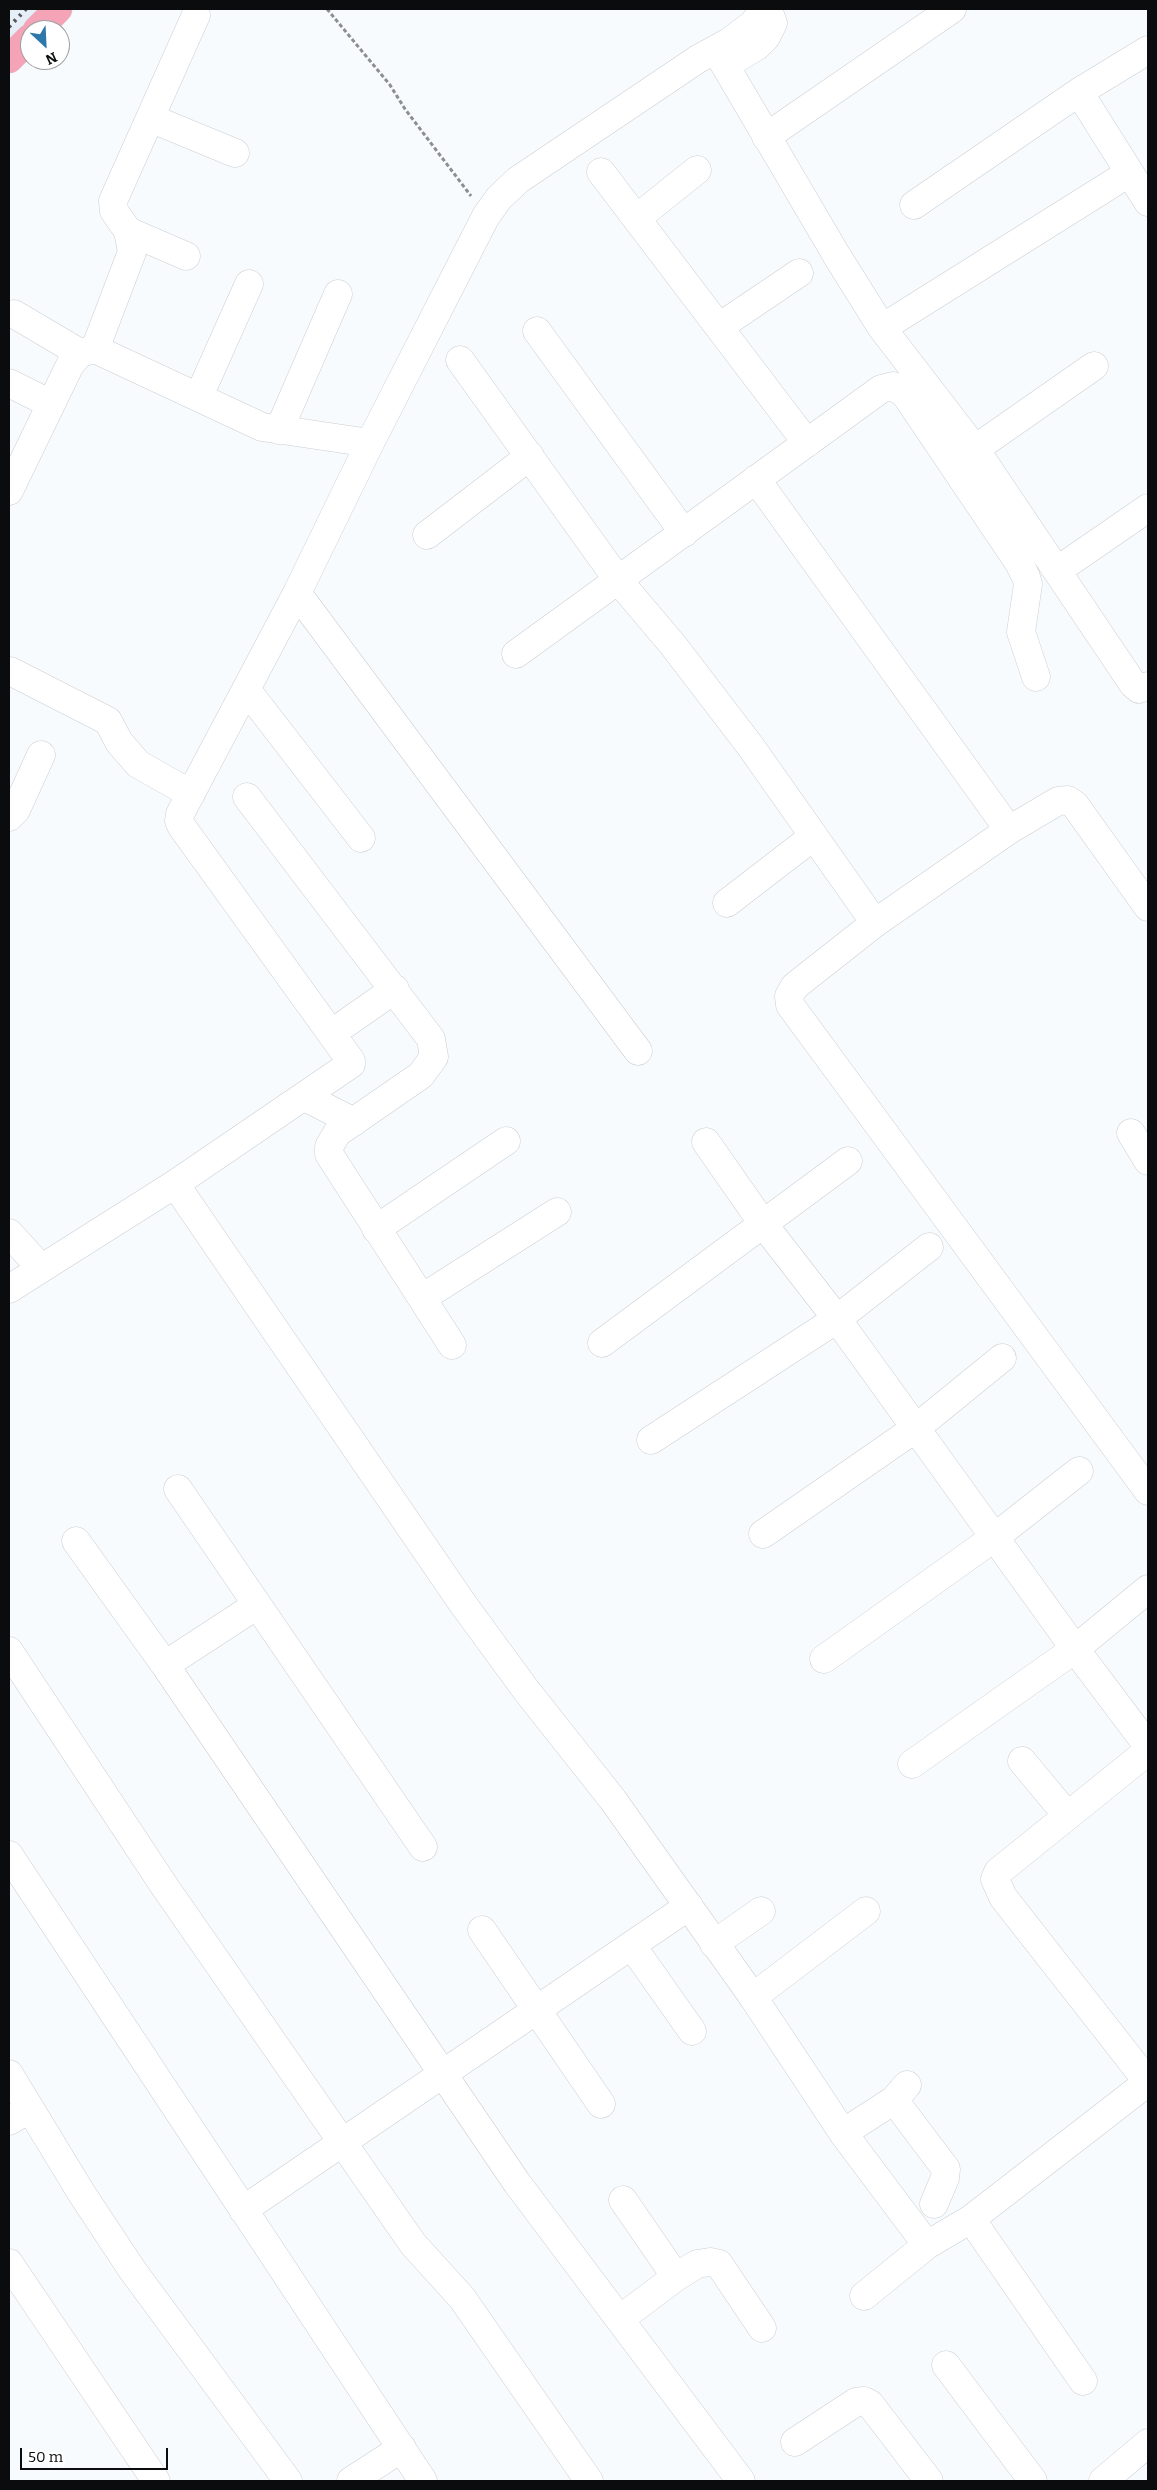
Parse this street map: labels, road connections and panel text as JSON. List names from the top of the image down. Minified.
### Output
{"scale_bar":"50 m","north":"bottom right"}
